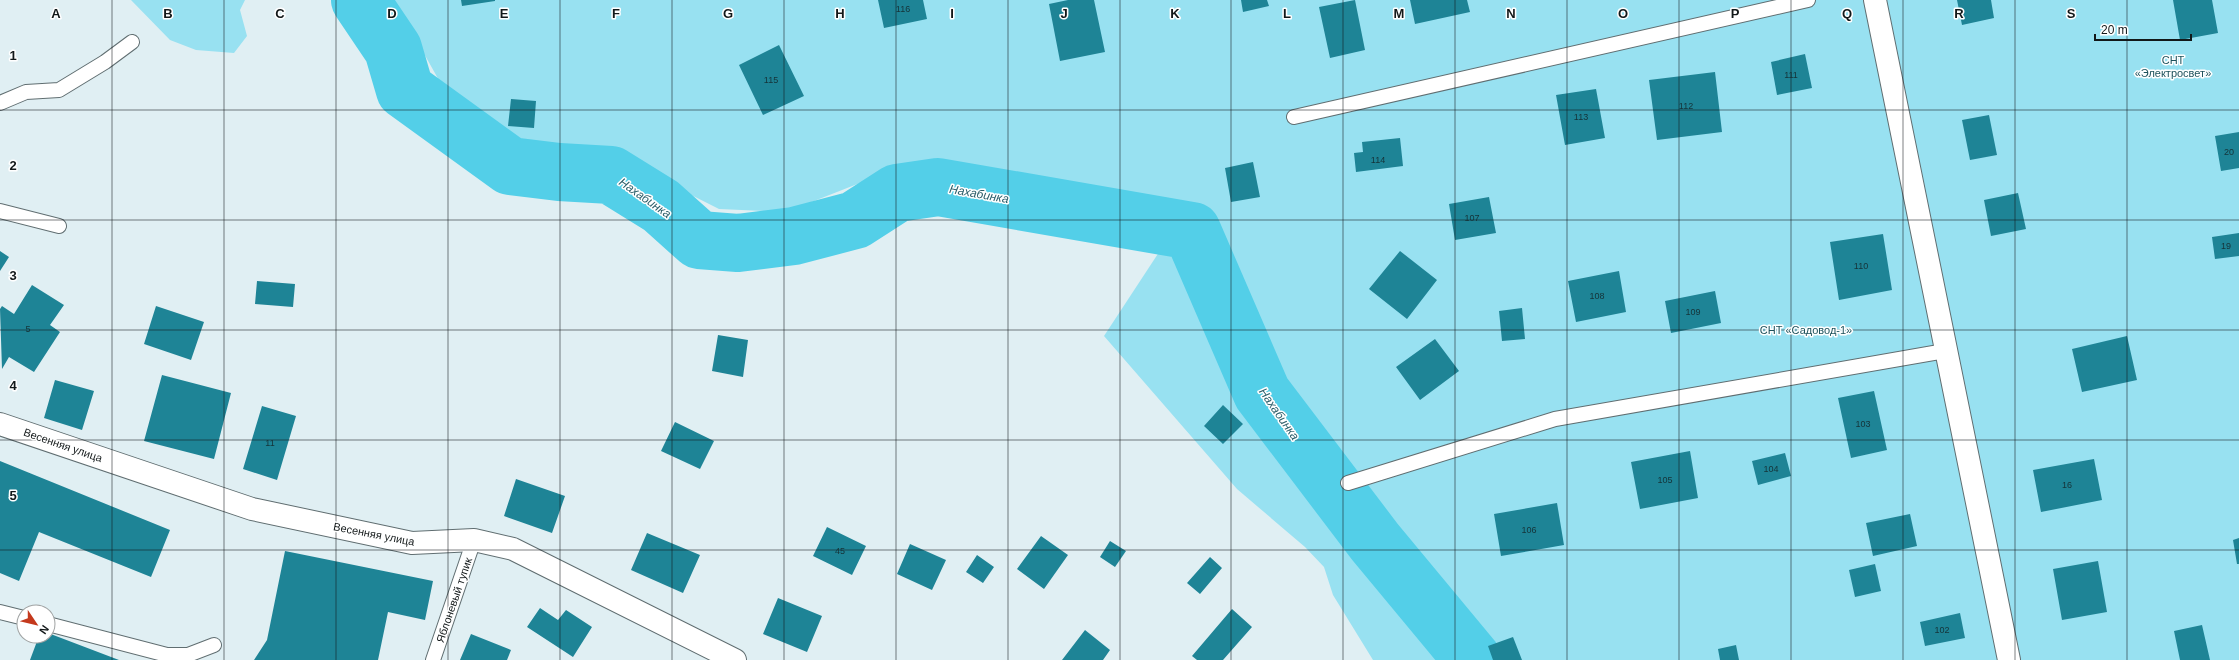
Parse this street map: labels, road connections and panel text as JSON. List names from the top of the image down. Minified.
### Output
{"streets":{"street":["Весенняя улица"],"lane":["Яблоневый тупик"]},"crossings":[["Весенняя улица","Яблоневый тупик"]],"water":["Нахабинка"],"parks":["СНТ «Электросвет»","СНТ «Садовод-1»"],"house_numbers":["116","111","115","112","113","20","114","107","19","110","108","109","5","103","11","104","105","16","106","45","102"],"scale_bar":"20 m","north":"bottom right","grid":{"columns":["A","B","C","D","E","F","G","H","I","J","K","L","M","N","O","P","Q","R","S"],"rows":["1","2","3","4","5"]}}
